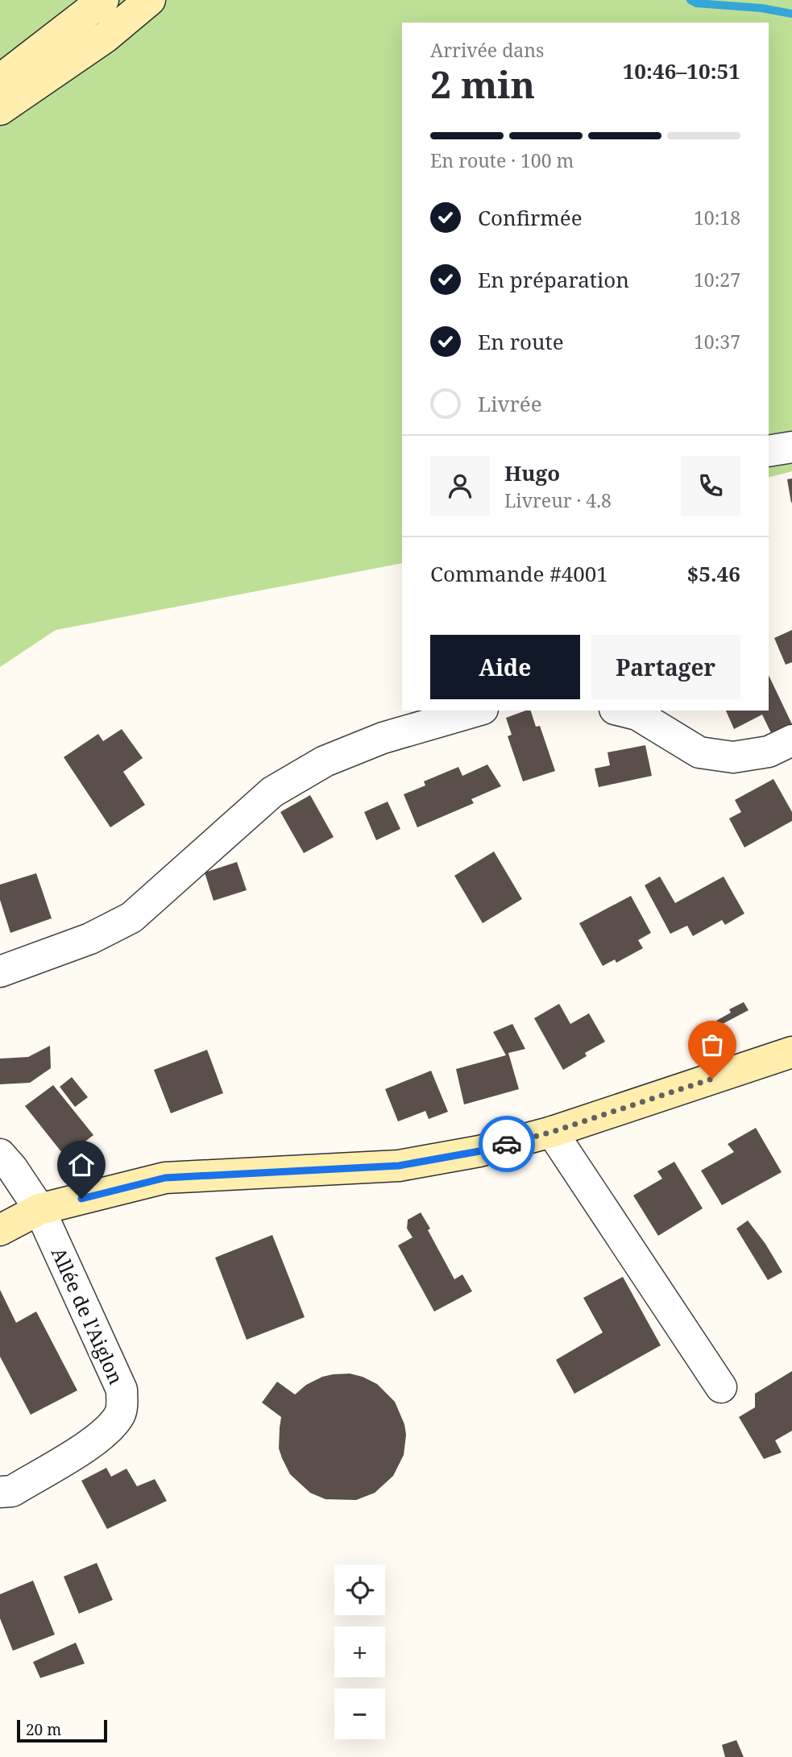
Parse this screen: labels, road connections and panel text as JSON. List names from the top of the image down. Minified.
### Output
{"streets":{"street":["Allée de l'Aiglon"]},"scale_bar":"20 m","page":{"heading":["2 min","Arrivée dans","10:46–10:51"],"panel":["Hugo","Livreur · 4.8","Commande #4001","$5.46"],"bar":"En route · 100 m","list":[["Confirmée","10:18"],["En préparation","10:27"],["En route","10:37"],"Livrée"],"buttons":["Aide","Partager"],"map_buttons":["+","−"],"scale":"20 m"}}
